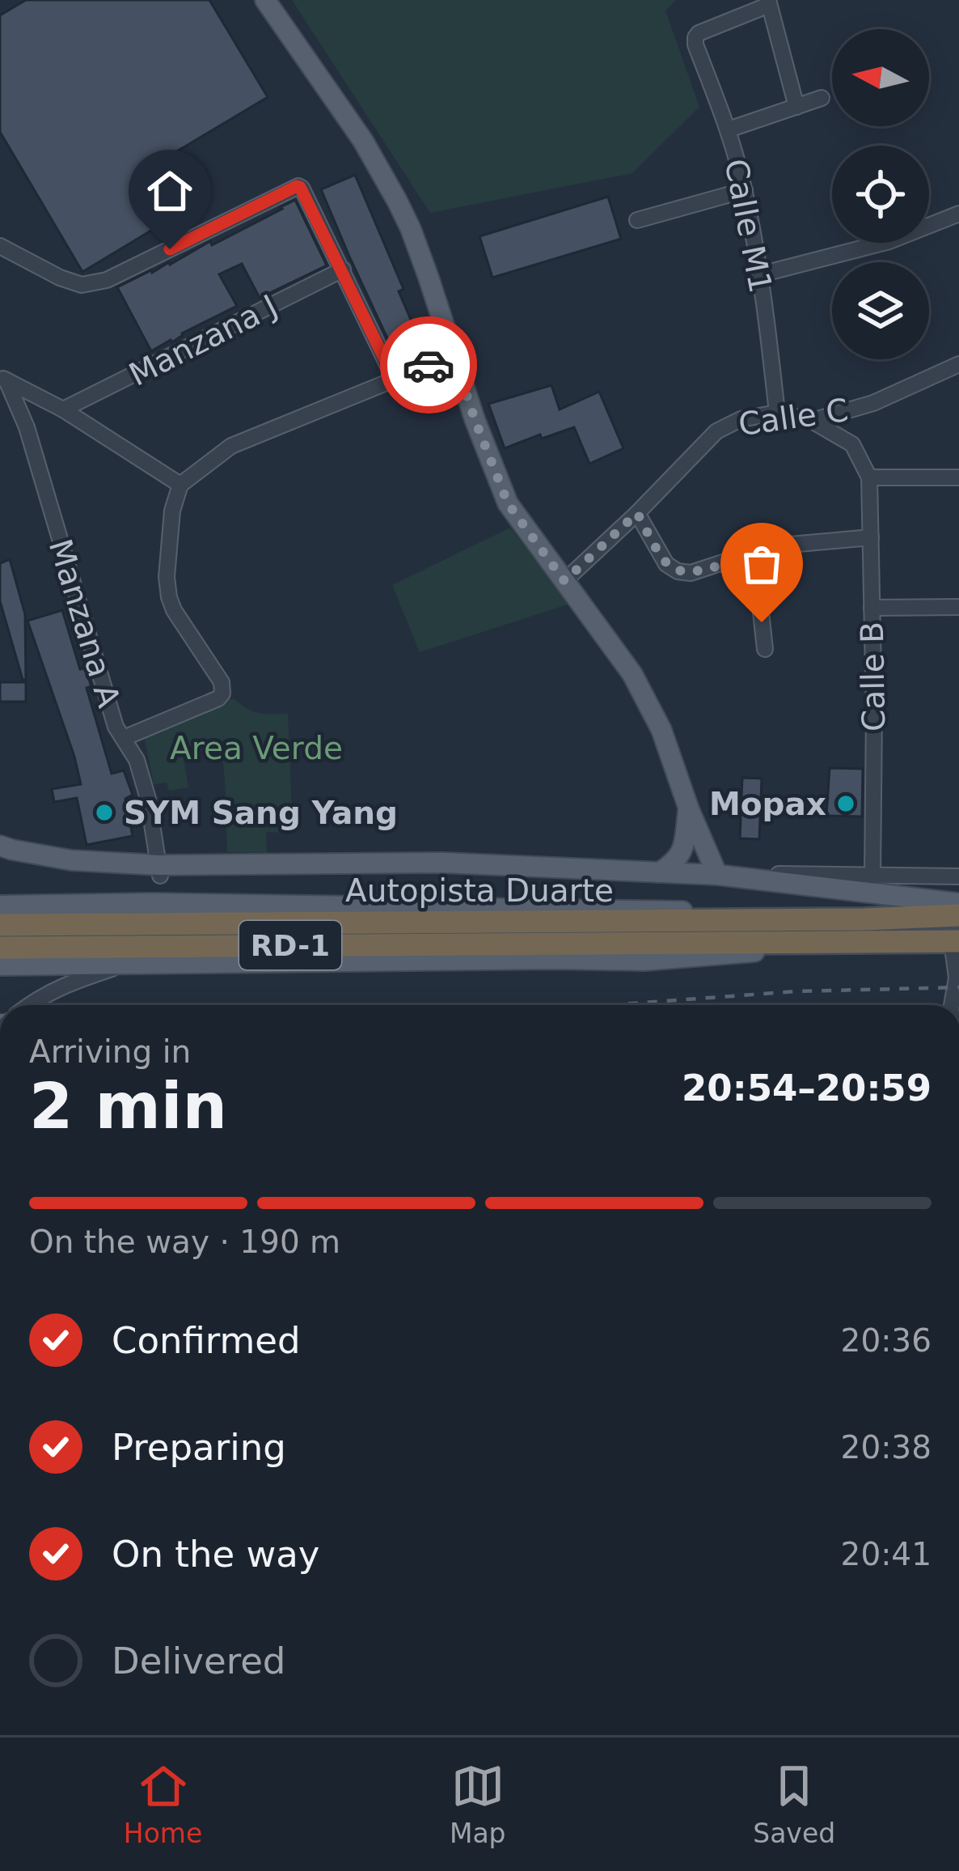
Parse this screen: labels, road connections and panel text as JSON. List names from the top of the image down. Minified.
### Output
{"streets":{"highway":["Autopista Duarte","RD-1"],"street":["Calle M1","Manzana J","Calle C","Manzana A","Calle B"]},"crossings":[["Calle M1","Calle C"],["Autopista Duarte","RD-1"]],"parks":["Area Verde"],"places":["Mopax","SYM Sang Yang"],"north":"left","page":{"heading":["2 min","Arriving in","20:54–20:59"],"bar":"On the way · 190 m","list":[["Confirmed","20:36"],["Preparing","20:38"],["On the way","20:41"],"Delivered"],"tabs":["Home","Map","Saved"]}}
